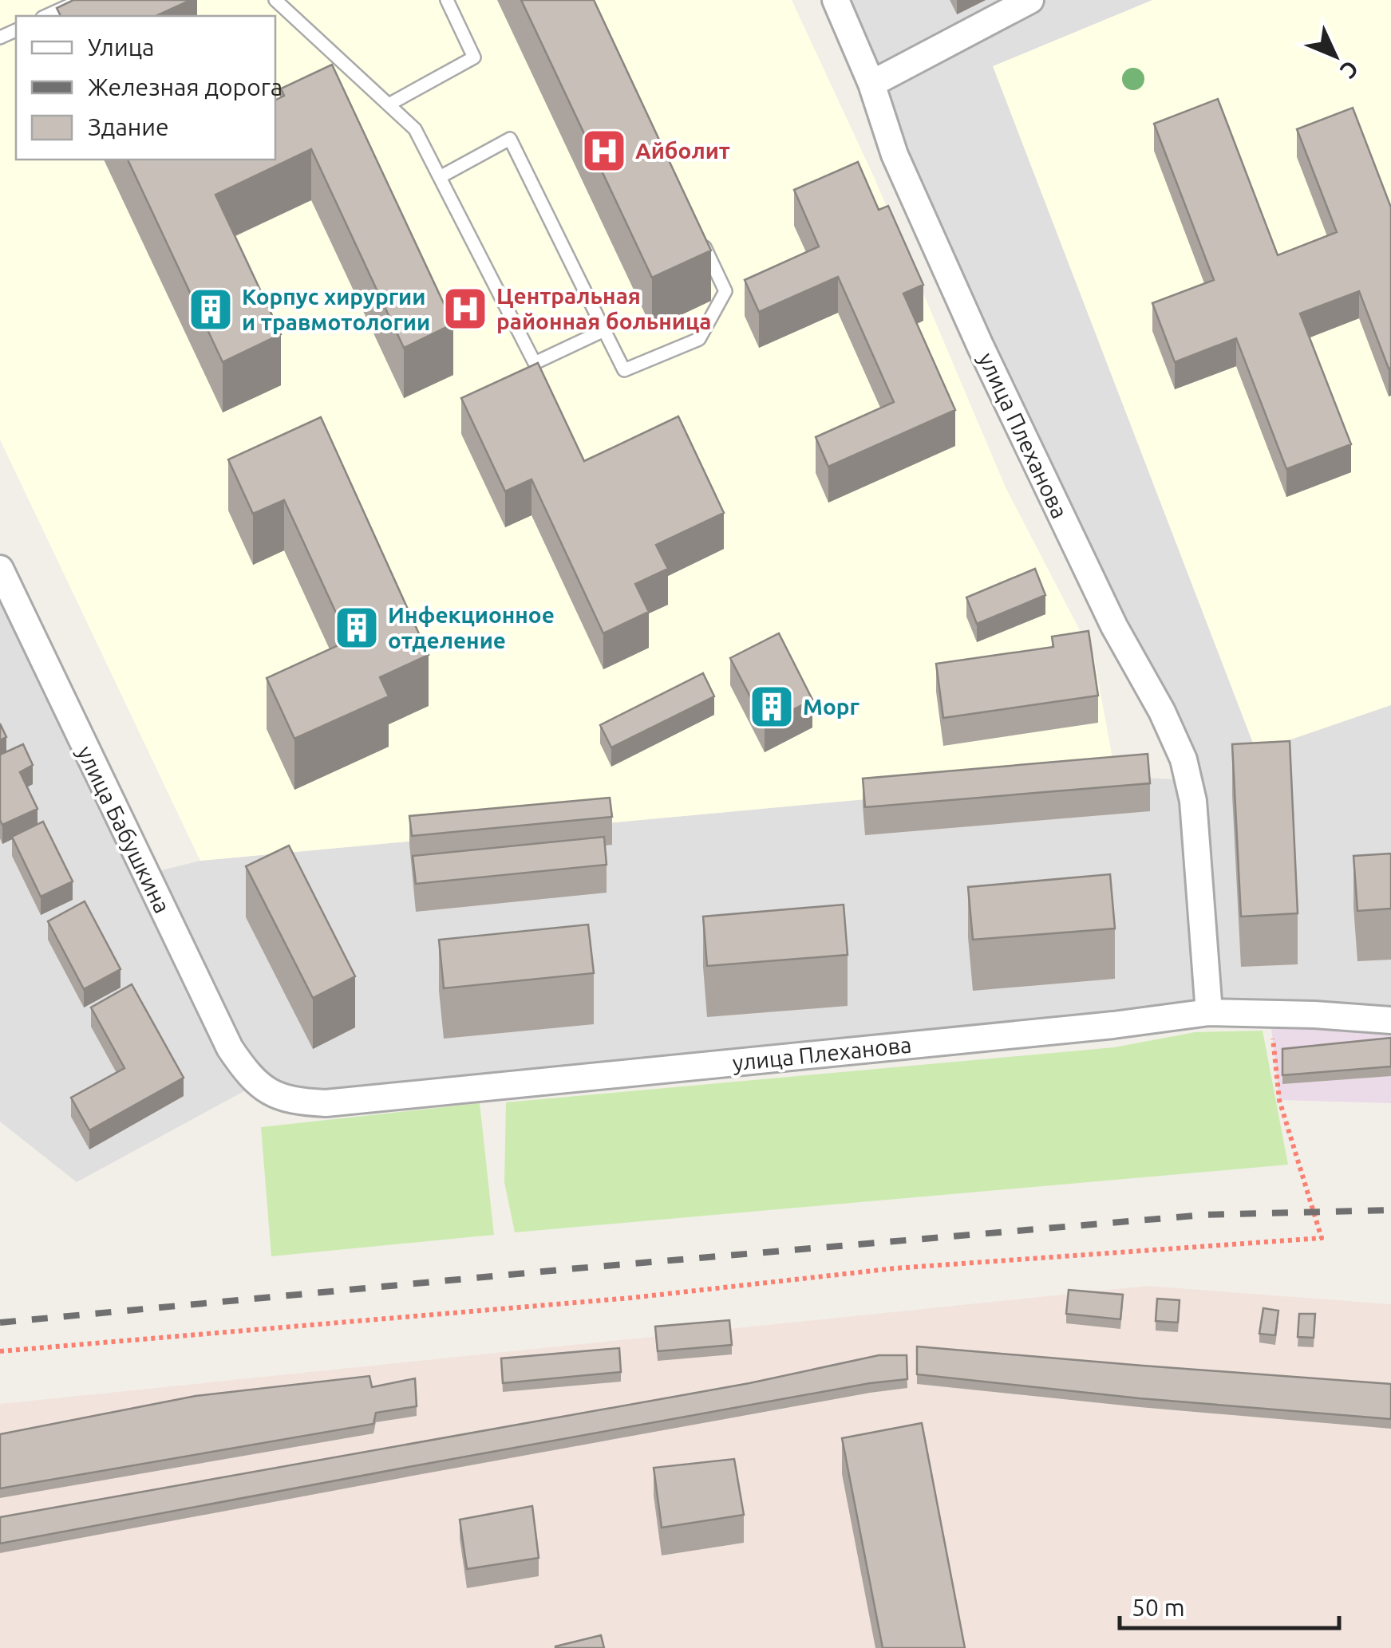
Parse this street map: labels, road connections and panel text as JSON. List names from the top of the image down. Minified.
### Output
{"streets":{"street":["улица Плеханова","улица Бабушкина"]},"crossings":[["улица Плеханова","улица Бабушкина"]],"places":{"hospital":["Айболит","Центральная районная больница"],"building":["Корпус хирургии и травмотологии","Инфекционное отделение","Морг"]},"legend":["Улица","Железная дорога","Здание"],"scale_bar":"50 m","north":"bottom right"}
